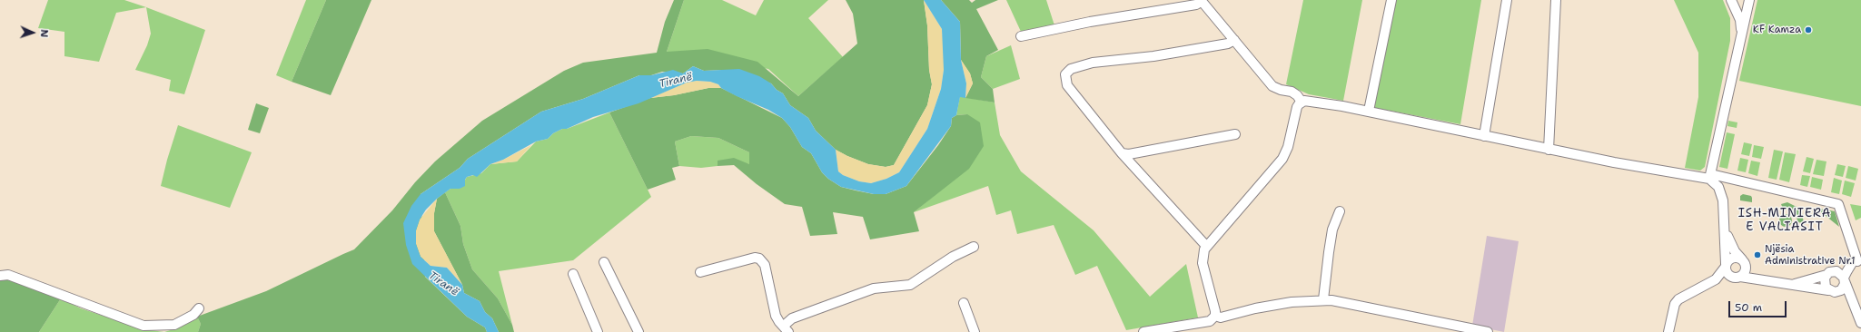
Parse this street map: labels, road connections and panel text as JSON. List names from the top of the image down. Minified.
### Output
{"districts":["ISH-MINIERA E VALIASIT"],"water":["Tiranë"],"places":["KF Kamza","Njësia Administrative Nr.1"],"scale_bar":"50 m","north":"right"}
